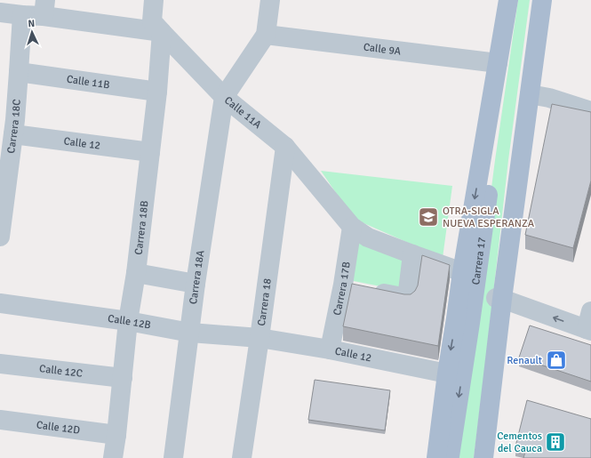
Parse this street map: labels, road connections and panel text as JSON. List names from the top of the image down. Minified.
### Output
{"streets":{"main road":["Carrera 17"],"street":["Calle 9A","Calle 11B","Calle 11A","Carrera 18C","Calle 12","Carrera 18B","Carrera 18A","Carrera 17B","Carrera 18","Calle 12B","Calle 12C","Calle 12D"]},"crossings":[["Calle 11B","Carrera 18C"],["Calle 11B","Carrera 18B"],["Calle 11A","Carrera 18B"],["Calle 11A","Carrera 18A"],["Calle 11A","Carrera 17B"],["Calle 11A","Carrera 18"],["Carrera 18C","Calle 12"],["Calle 12","Carrera 18B"],["Calle 12","Carrera 17B"],["Calle 12","Carrera 18"],["Calle 12","Calle 12B"],["Carrera 18B","Calle 12B"],["Carrera 18B","Calle 12C"],["Carrera 18B","Calle 12D"],["Carrera 18A","Calle 12B"],["Carrera 18","Calle 12B"]],"places":{"school or university":["OTRA-SIGLA NUEVA ESPERANZA"],"shop":["Renault"],"building":["Cementos del Cauca"]},"north":"top"}
